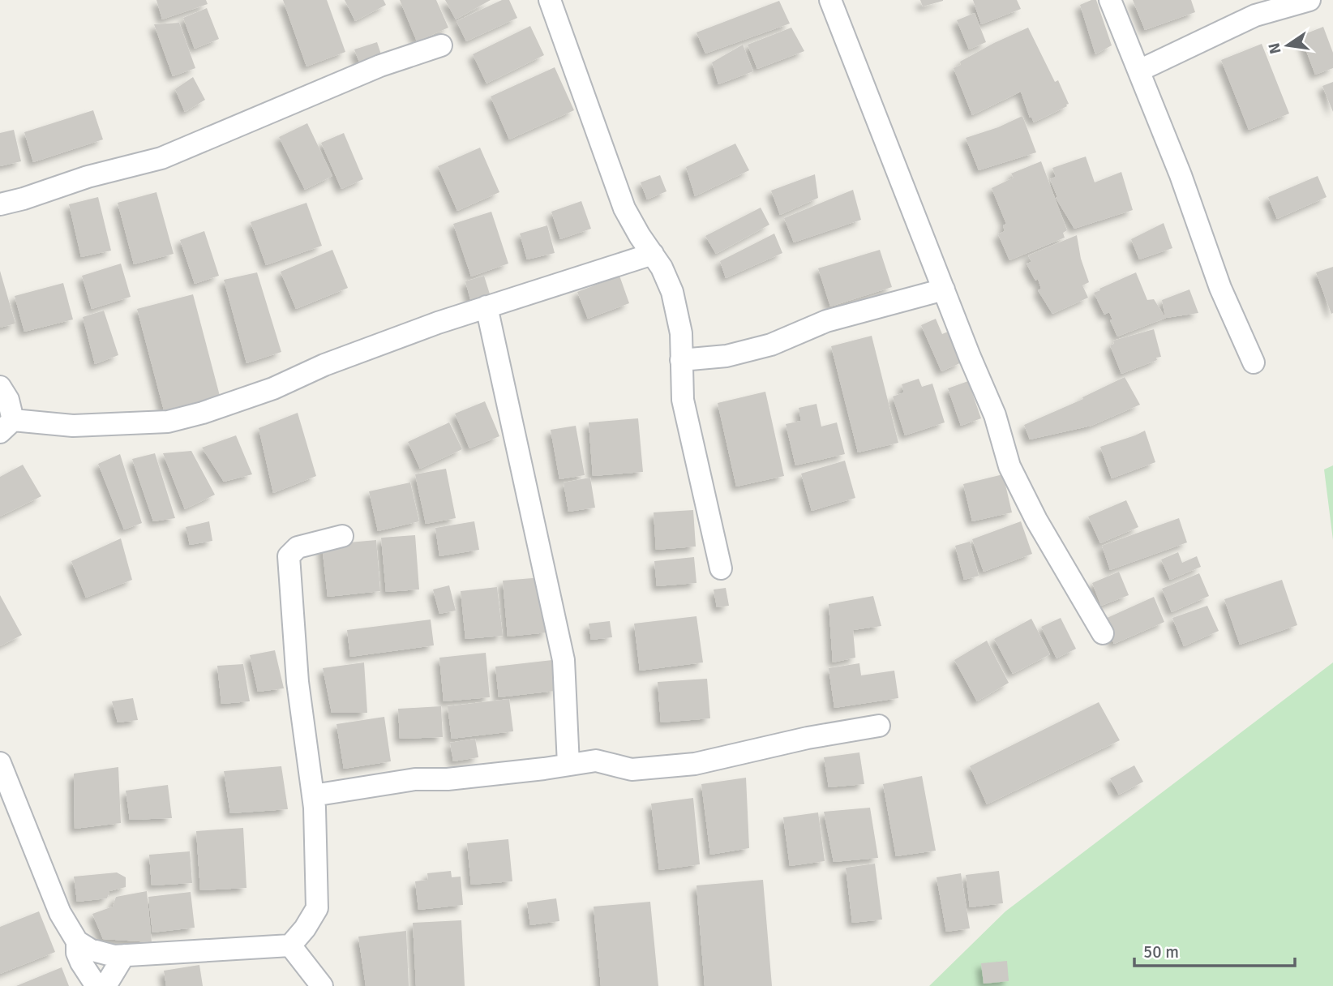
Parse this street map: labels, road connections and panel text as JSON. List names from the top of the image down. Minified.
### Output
{"scale_bar":"50 m","north":"left"}
